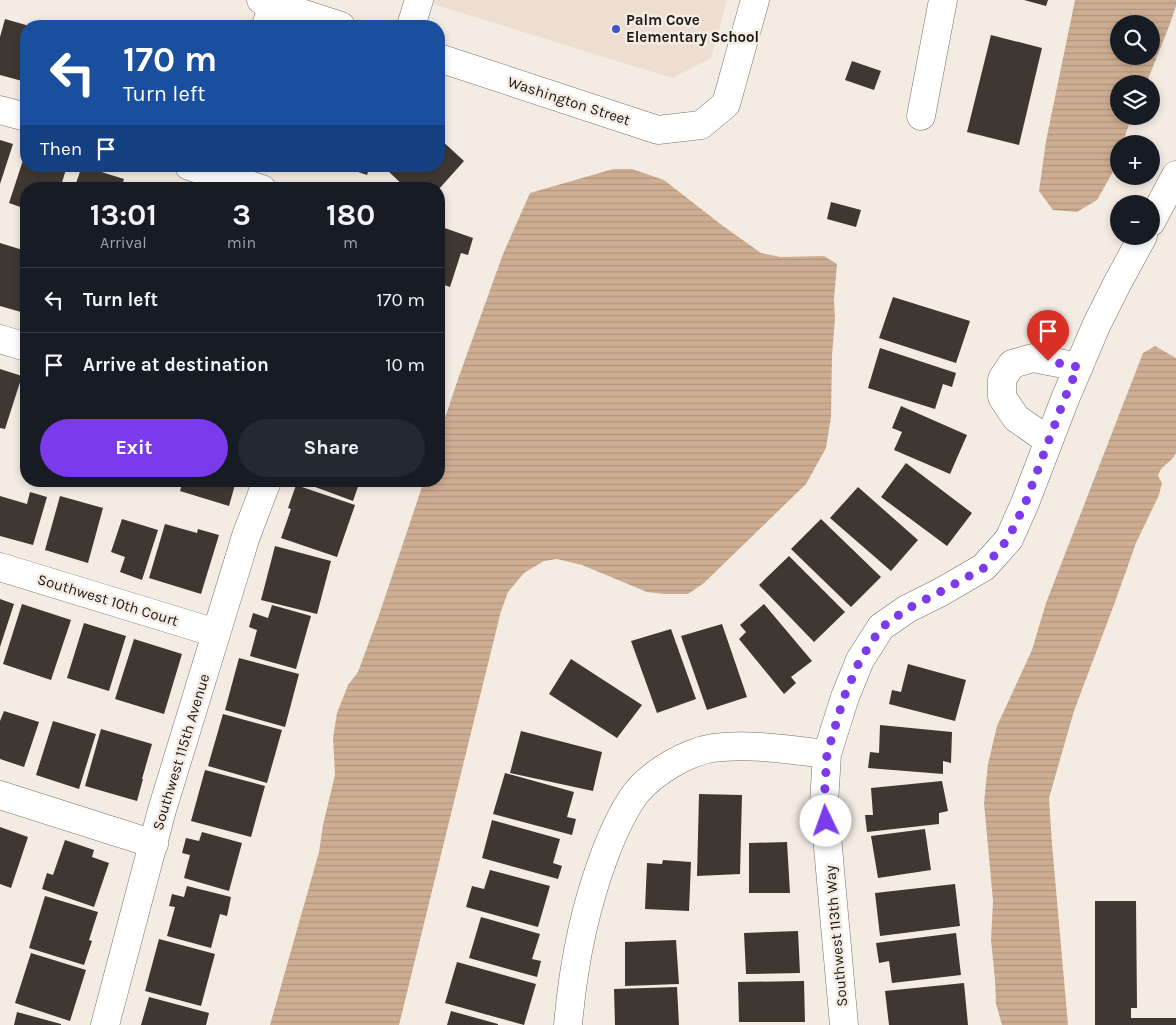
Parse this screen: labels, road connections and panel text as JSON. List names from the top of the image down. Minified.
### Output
{"streets":{"street":["Washington Street","Southwest 10th Court","Southwest 115th Avenue","Southwest 113th Way"]},"crossings":[["Southwest 10th Court","Southwest 115th Avenue"]],"places":["Palm Cove Elementary School"],"page":{"map_buttons":["+","−"],"turn":["170 m","Turn left"],"then":"Then","eta":["13:01","Arrival","3","min","180","m"],"list":[{"name":"Turn left","value":"170 m"},{"name":"Arrive at destination","value":"10 m"}],"buttons":["Exit","Share"]}}
